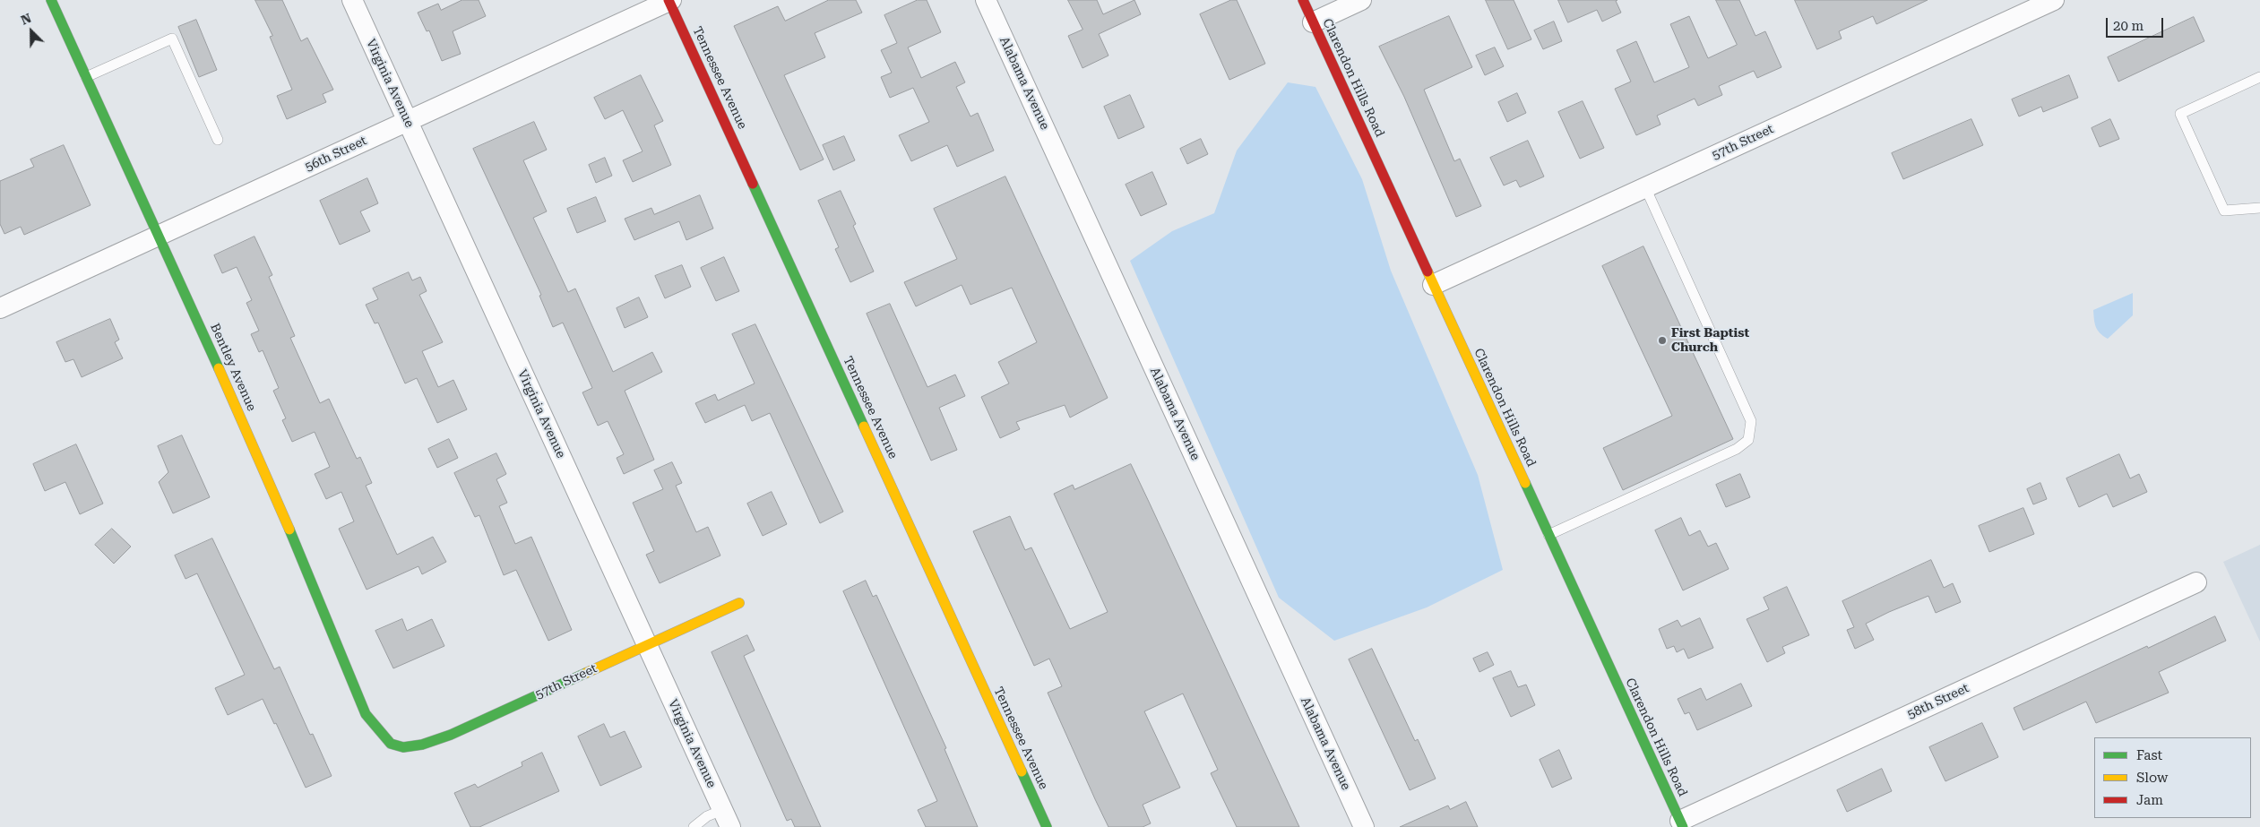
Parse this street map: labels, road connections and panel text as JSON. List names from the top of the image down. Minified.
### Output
{"streets":{"street":["Tennessee Avenue","Clarendon Hills Road","Virginia Avenue","Alabama Avenue","57th Street","56th Street","Bentley Avenue","58th Street"]},"crossings":[["Tennessee Avenue","56th Street"],["Clarendon Hills Road","57th Street"],["Clarendon Hills Road","58th Street"],["Virginia Avenue","57th Street"],["Virginia Avenue","56th Street"],["57th Street","Bentley Avenue"],["56th Street","Bentley Avenue"]],"places":["First Baptist Church"],"legend":["Fast","Slow","Jam"],"scale_bar":"20 m","north":"top left"}
